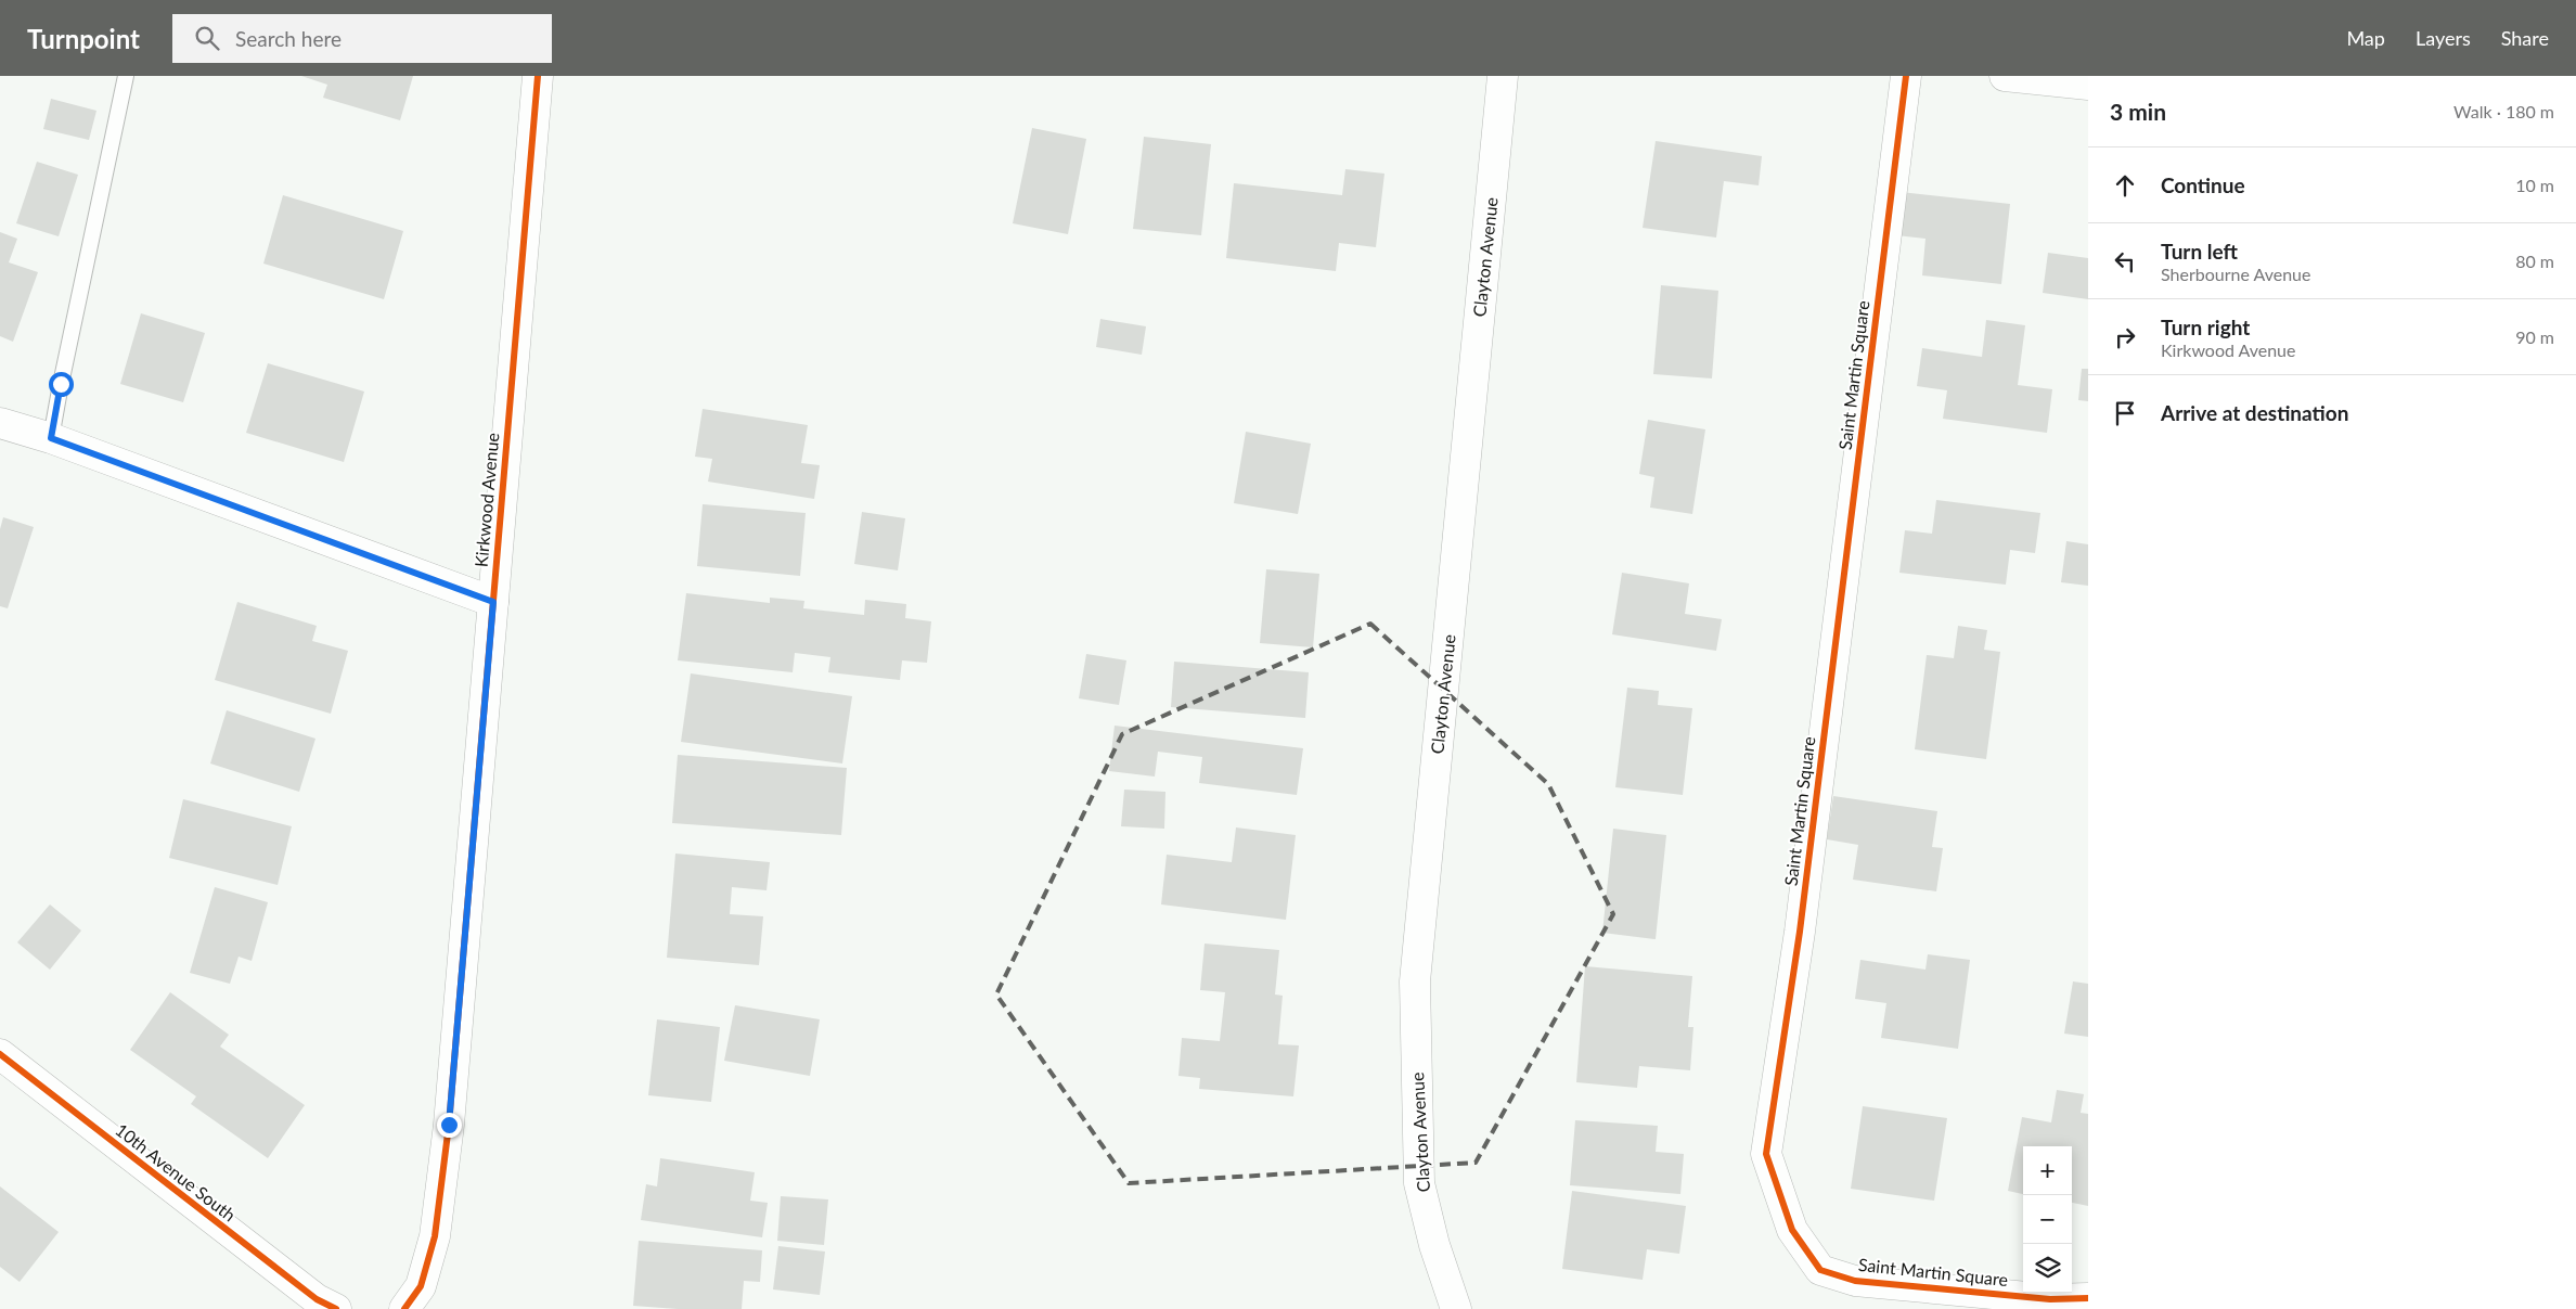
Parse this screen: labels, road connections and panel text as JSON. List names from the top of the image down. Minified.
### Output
{"streets":{"street":["Clayton Avenue","Saint Martin Square","Kirkwood Avenue","10th Avenue South"]},"page":{"header":"Turnpoint","search":"Search here","nav":["Map","Layers","Share"],"heading":["3 min","Walk · 180 m"],"list":[["Continue","10 m"],["Turn left","Sherbourne Avenue","80 m"],["Turn right","Kirkwood Avenue","90 m"],"Arrive at destination"],"map_buttons":["+","−"]}}
